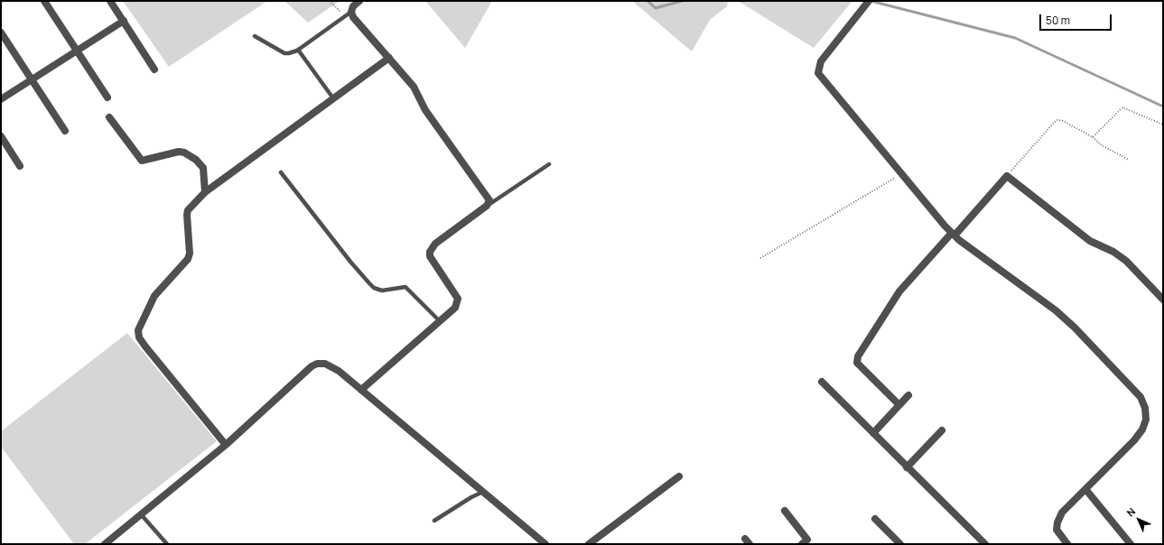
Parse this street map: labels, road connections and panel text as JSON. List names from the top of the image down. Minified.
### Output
{"scale_bar":"50 m","north":"top left"}
